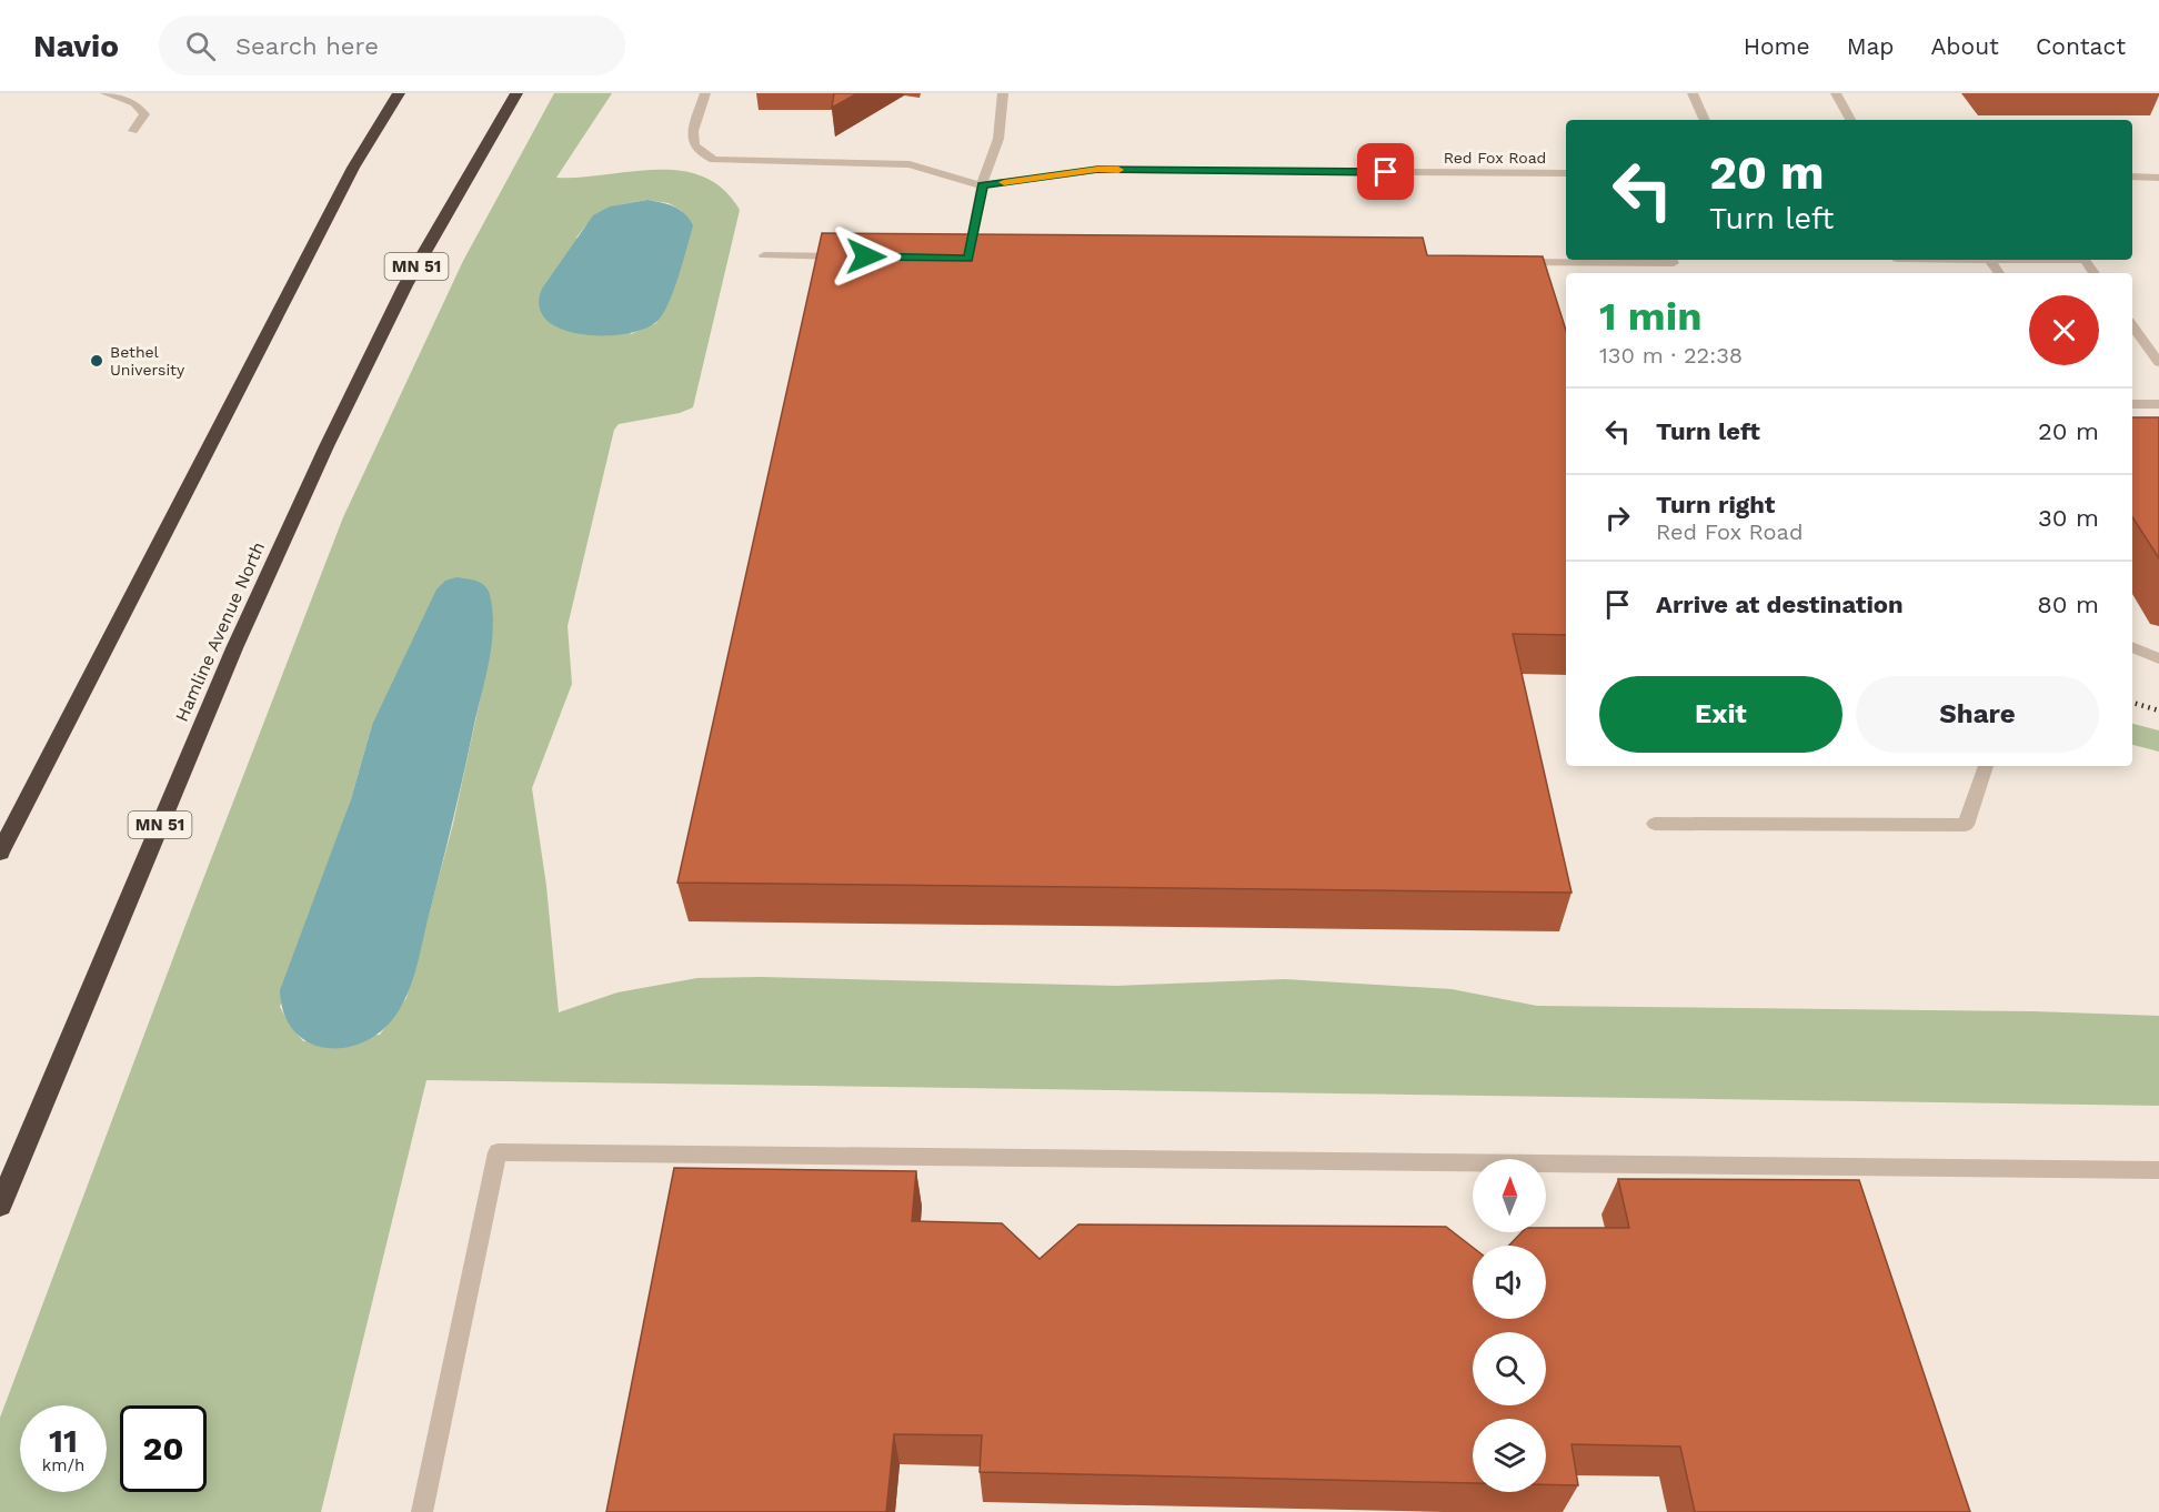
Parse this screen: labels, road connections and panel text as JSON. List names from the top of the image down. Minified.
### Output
{"streets":{"highway":["MN 51","Hamline Avenue North"],"street":["Red Fox Road"]},"places":["Bethel University"],"north":"top","page":{"header":"Navio","search":"Search here","nav":["Home","Map","About","Contact"],"turn":["20 m","Turn left"],"heading":["1 min","130 m · 22:38"],"list":[{"name":"Turn left","value":"20 m"},{"name":"Turn right","note":"Red Fox Road","value":"30 m"},{"name":"Arrive at destination","value":"80 m"}],"buttons":["Exit","Share"],"speed":"11 km/h","limit":"20"}}
